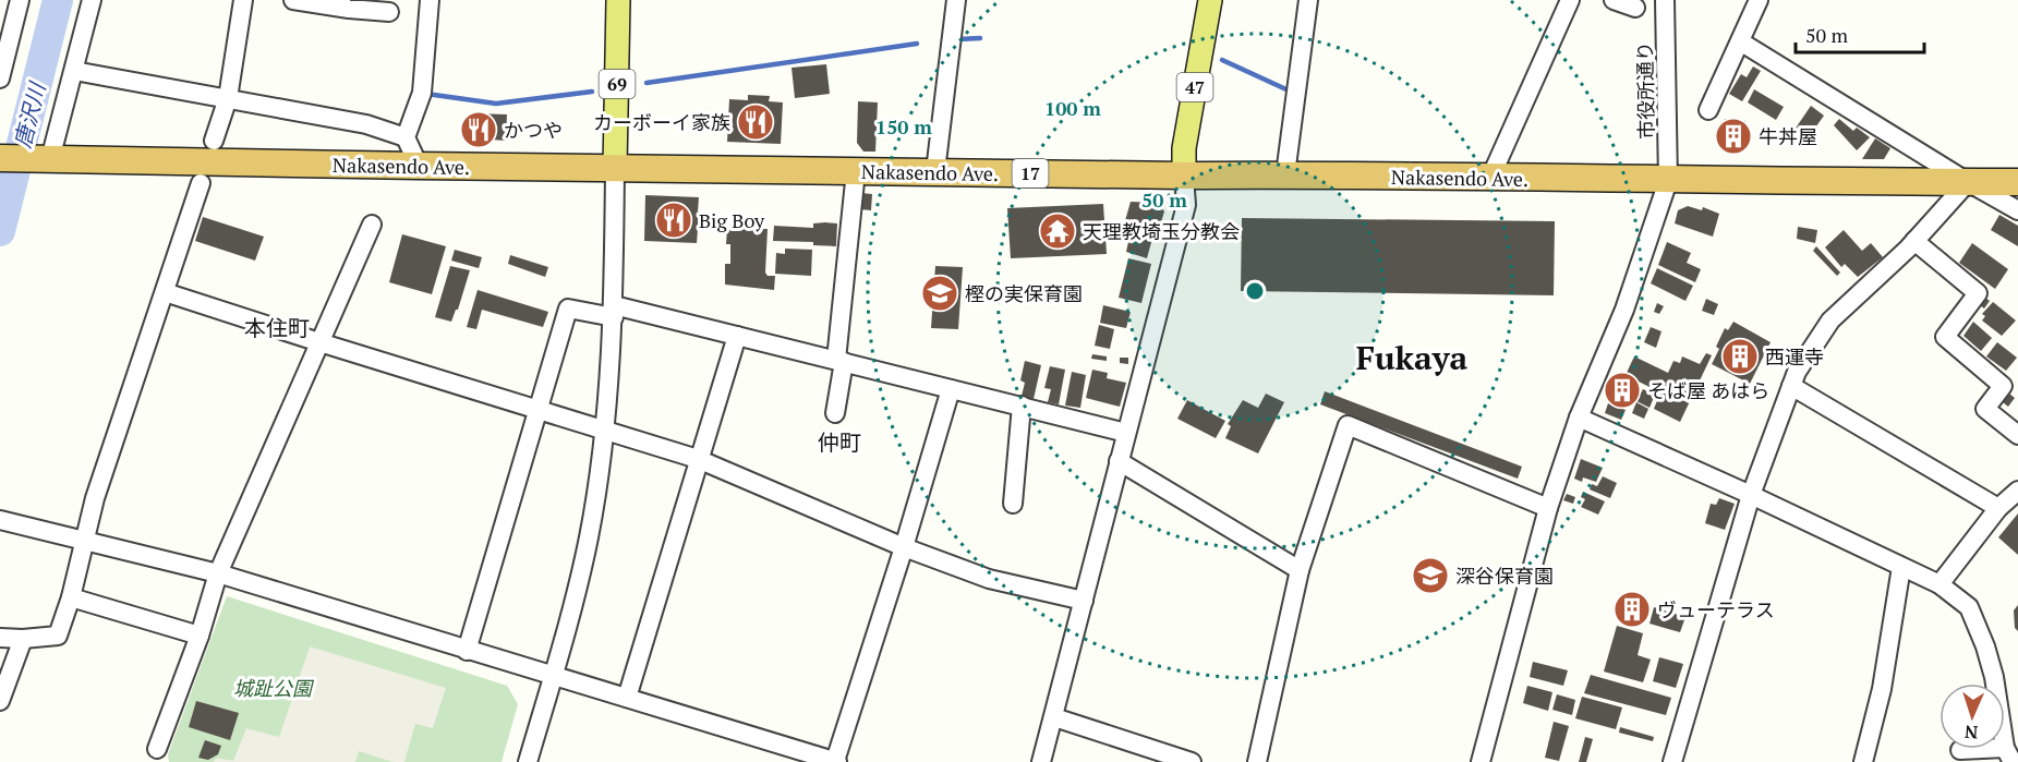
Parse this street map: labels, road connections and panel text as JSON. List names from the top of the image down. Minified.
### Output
{"streets":{"highway":["Nakasendo Ave.","17"],"main road":["69","47"],"street":["市役所通り"]},"crossings":[["69","Nakasendo Ave."],["47","Nakasendo Ave."],["市役所通り","Nakasendo Ave."]],"districts":["本住町","Fukaya","仲町"],"water":["唐沢川"],"parks":["城趾公園"],"places":{"restaurant":["カーボーイ家族","かつや","Big Boy"],"building":["牛丼屋","西運寺","そば屋 あはら","ヴューテラス"],"temple":["天理教埼玉分教会"],"school or university":["樫の実保育園","深谷保育園"]},"scale_bar":"50 m","north":"bottom","rings":["100 m","150 m","50 m"]}
